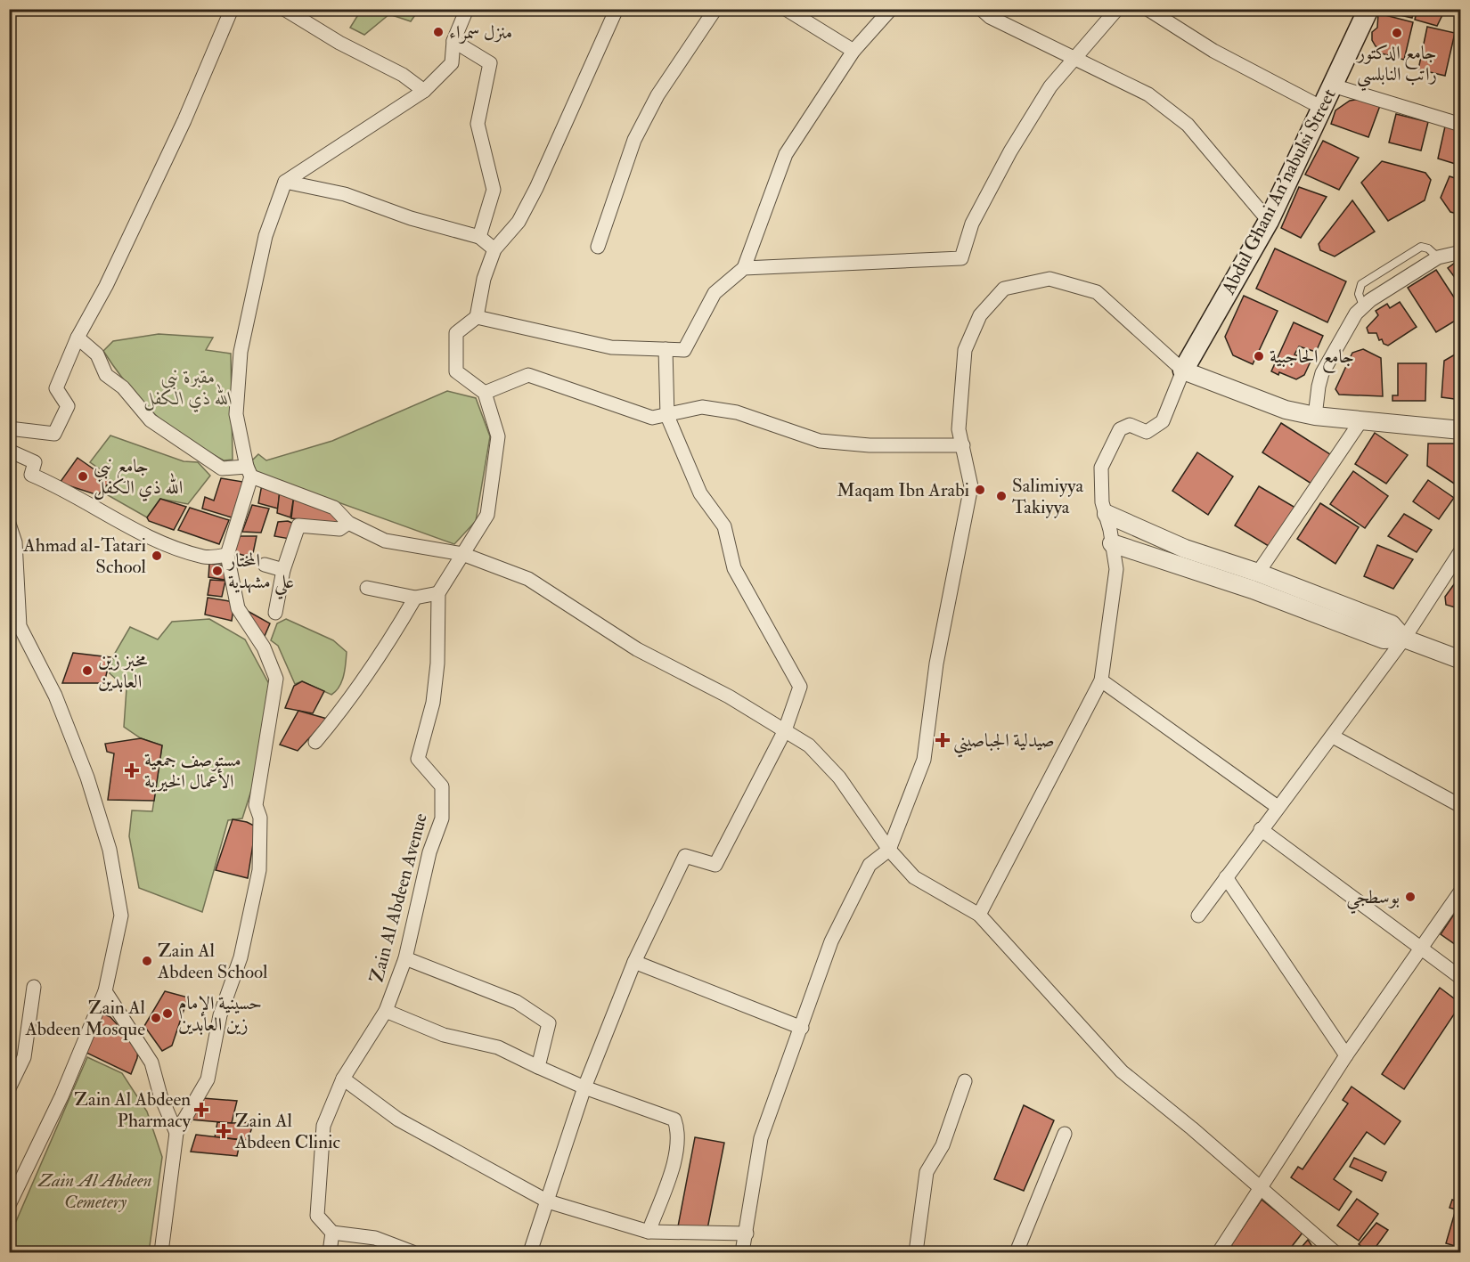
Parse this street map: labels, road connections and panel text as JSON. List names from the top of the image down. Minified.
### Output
{"streets":{"main road":["Abdul Ghani An'nabulsi Street"],"street":["Zain Al Abdeen Avenue"]},"parks":["مقبرة نبي الله ذي الكفل","Zain Al Abdeen Cemetery"],"places":{"other":["منزل سمراء","جامع الدكتور راتب النابلسي","جامع الحاجبية","جامع نبي الله ذي الكفل","Maqam Ibn Arabi","Salimiyya Takiyya","Ahmad al-Tatari School","المختار علي مشهدية","مخبز زين العابدين","بوسطجي","Zain Al Abdeen School","حسينية الإمام زين العابدين","Zain Al Abdeen Mosque"],"health":["صيدلية الجباصيني","مستوصف جمعية الأعمال الخيرية","Zain Al Abdeen Pharmacy","Zain Al Abdeen Clinic"]}}
